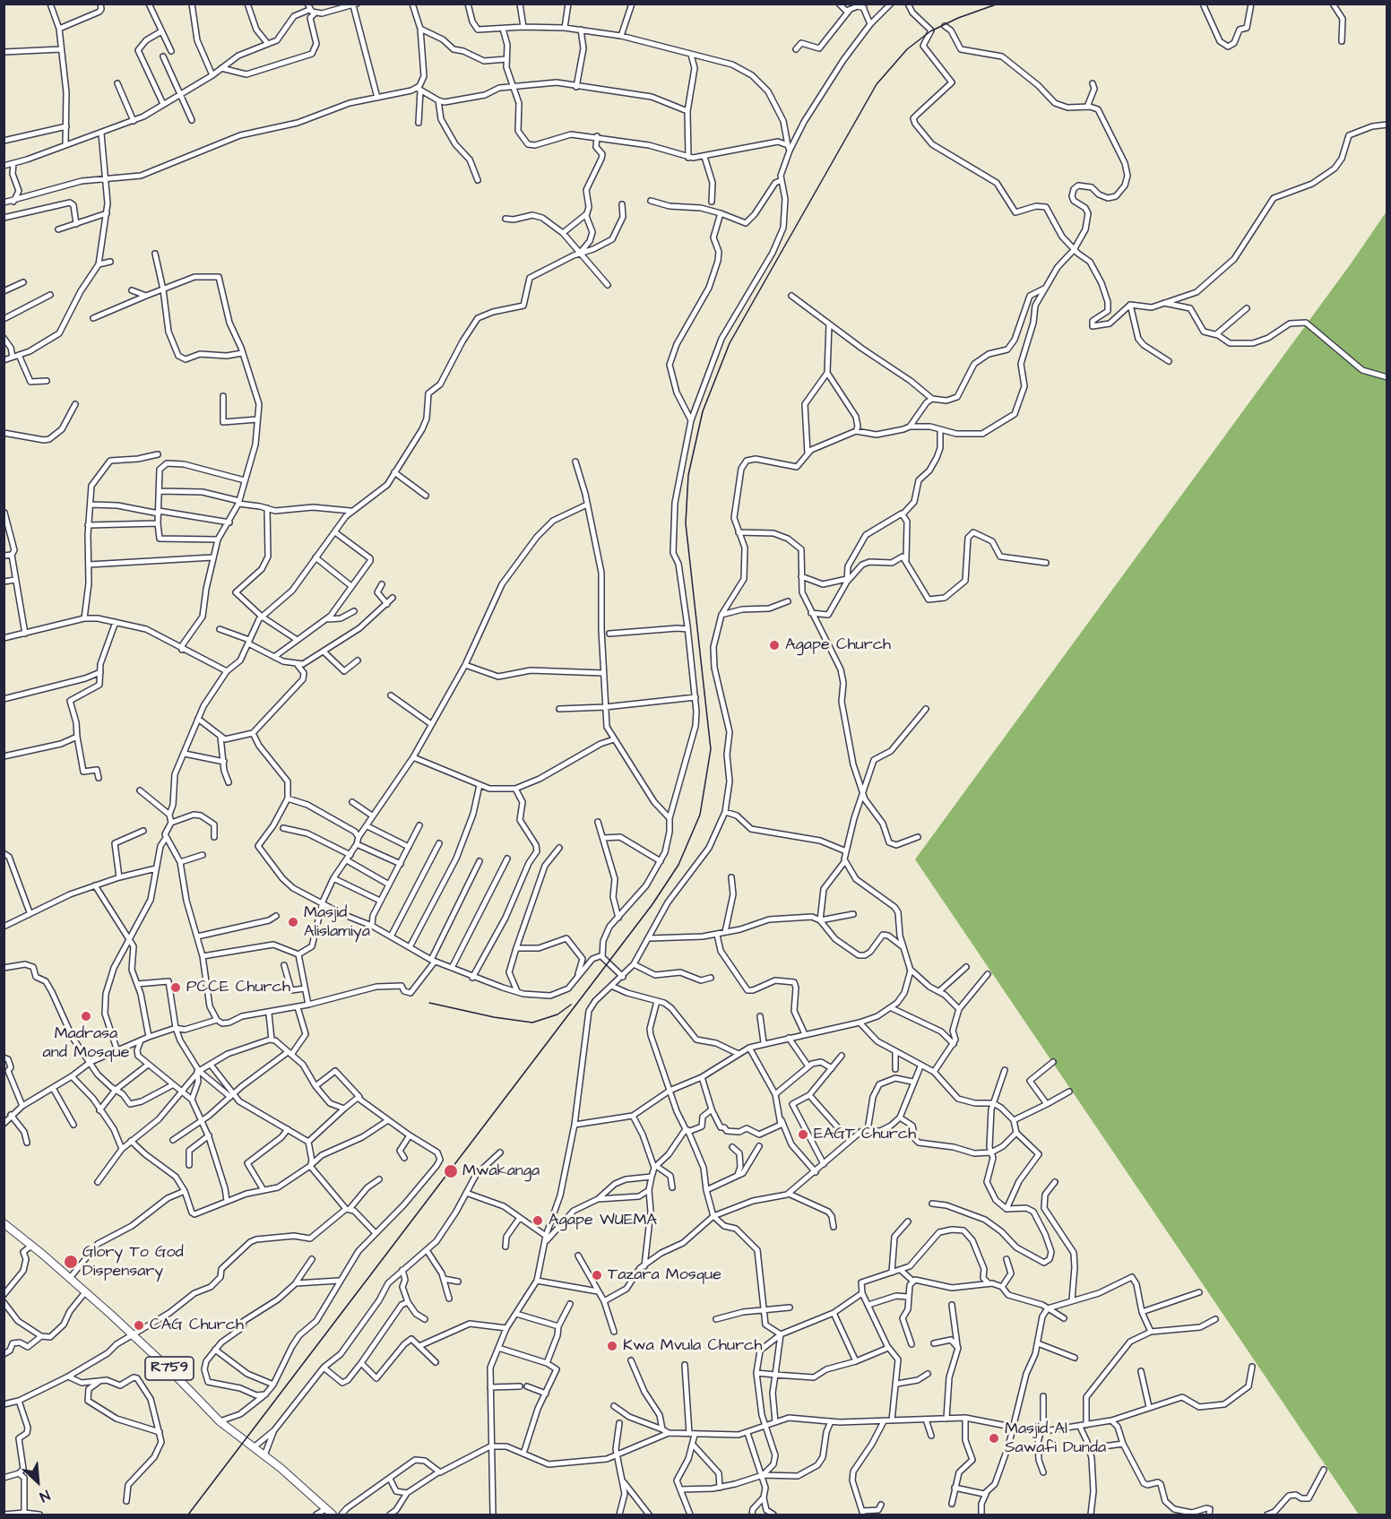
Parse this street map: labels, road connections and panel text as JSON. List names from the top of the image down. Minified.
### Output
{"streets":{"main road":["R759"]},"places":["Agape Church","Masjid Alislamiya","PCCE Church","Madrasa and Mosque","EAGT Church","Mwakanga","Agape WUEMA","Glory To God Dispensary","Tazara Mosque","CAG Church","Kwa Mvula Church","Masjid Al Sawafi Dunda"],"north":"bottom right"}
